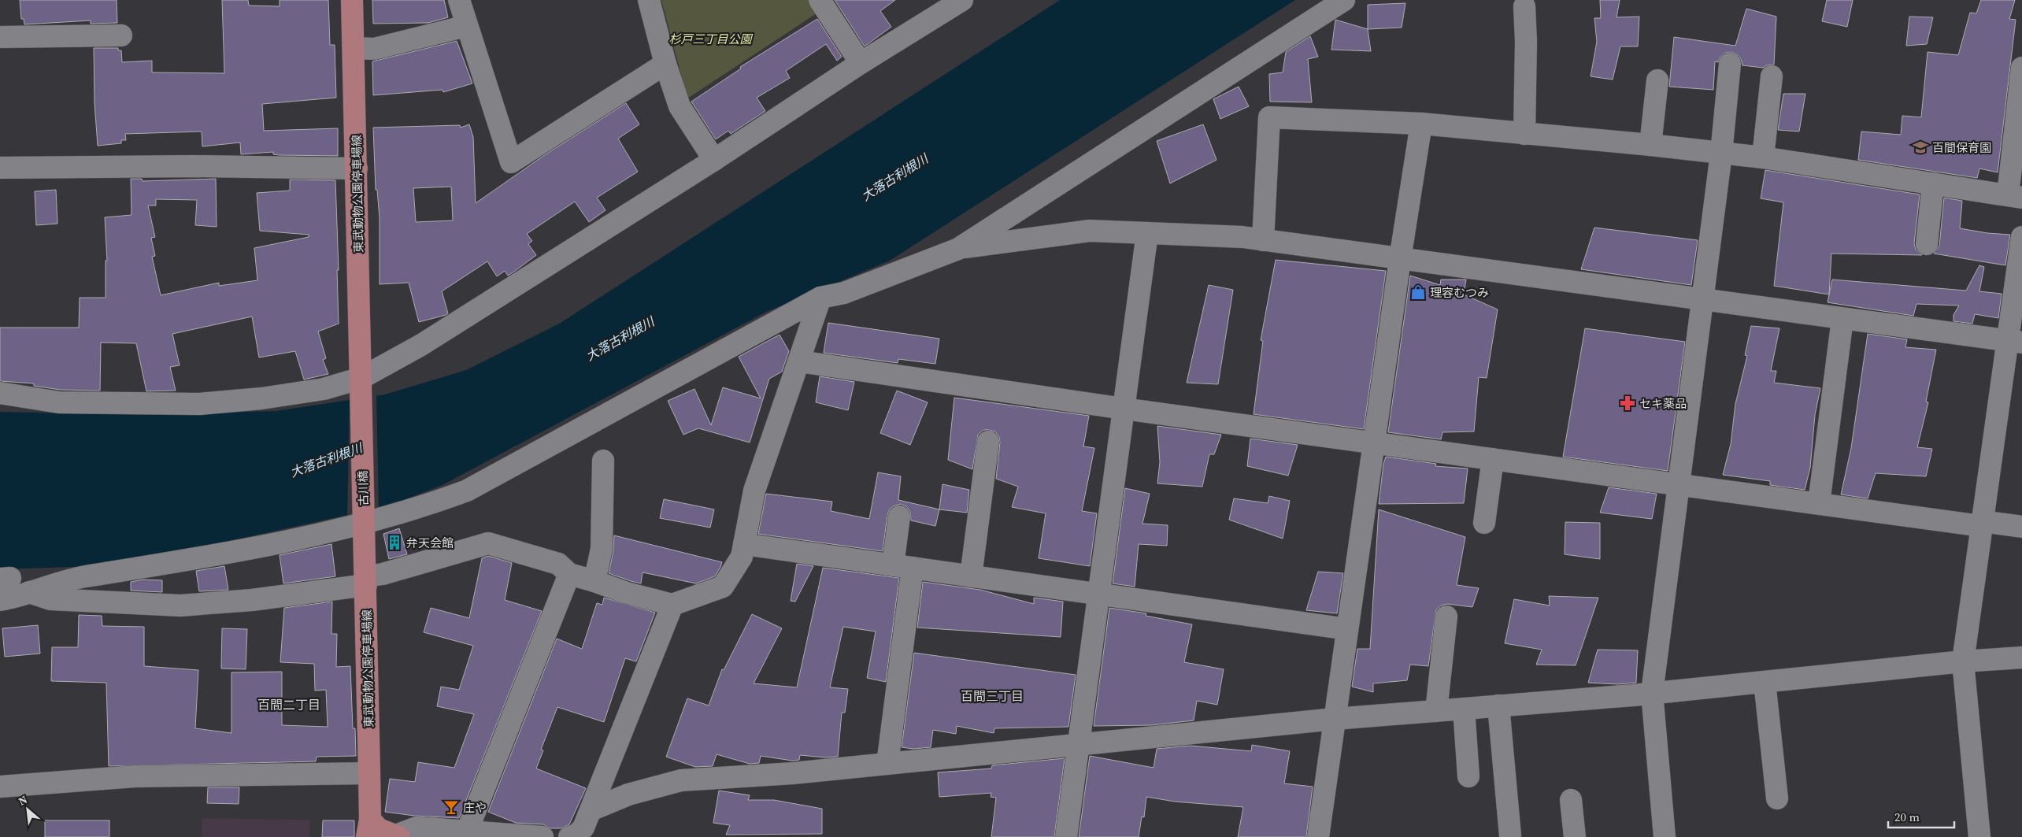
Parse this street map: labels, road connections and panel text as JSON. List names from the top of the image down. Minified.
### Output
{"streets":{"main road":["東武動物公園停車場線","古川橋"]},"crossings":[["東武動物公園停車場線","古川橋"]],"districts":["百間三丁目","百間二丁目"],"water":["大落古利根川"],"parks":["杉戸三丁目公園"],"places":{"school or university":["百間保育園"],"shop":["理容むつみ"],"pharmacy":["セキ薬品"],"building":["弁天会館"],"bar":["庄や"]},"scale_bar":"20 m","north":"top left"}
